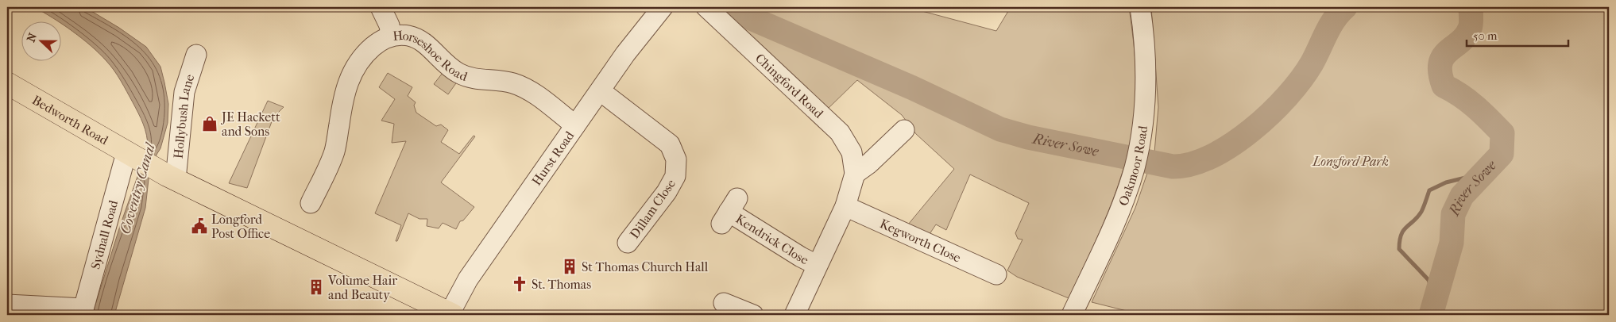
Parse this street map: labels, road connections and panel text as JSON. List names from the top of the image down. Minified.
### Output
{"streets":{"main road":["Bedworth Road"],"street":["Horseshoe Road","Chingford Road","Hollybush Lane","Hurst Road","Oakmoor Road","Dillam Close","Sydnall Road","Kendrick Close","Kegworth Close"]},"crossings":[["Horseshoe Road","Hurst Road"],["Chingford Road","Kendrick Close"],["Chingford Road","Kegworth Close"],["Hollybush Lane","Bedworth Road"],["Bedworth Road","Hurst Road"],["Bedworth Road","Sydnall Road"],["Hurst Road","Dillam Close"]],"water":["River Sowe","Coventry Canal"],"parks":["Longford Park"],"places":{"shop":["JE Hackett and Sons"],"public building":["Longford Post Office"],"building":["St Thomas Church Hall","Volume Hair and Beauty"],"church":["St. Thomas"]},"scale_bar":"50 m","north":"left"}
